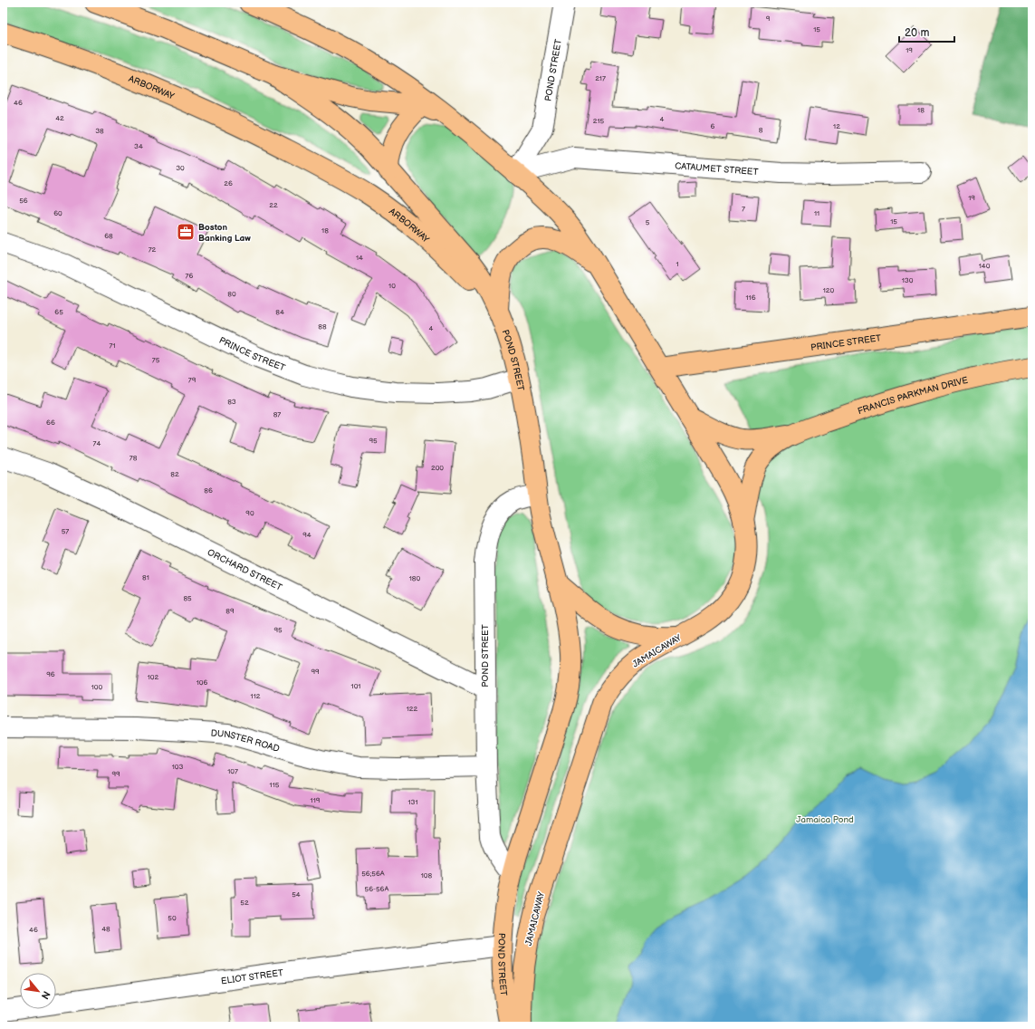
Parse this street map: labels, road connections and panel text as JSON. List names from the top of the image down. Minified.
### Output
{"streets":{"main road":["POND STREET","ARBORWAY","PRINCE STREET","FRANCIS PARKMAN DRIVE","JAMAICAWAY"],"street":["CATAUMET STREET","ORCHARD STREET","DUNSTER ROAD","ELIOT STREET"]},"crossings":[["POND STREET","ARBORWAY"],["POND STREET","CATAUMET STREET"],["POND STREET","PRINCE STREET"],["POND STREET","ORCHARD STREET"],["POND STREET","DUNSTER ROAD"],["POND STREET","ELIOT STREET"],["ARBORWAY","CATAUMET STREET"],["ARBORWAY","PRINCE STREET"],["ARBORWAY","JAMAICAWAY"],["PRINCE STREET","JAMAICAWAY"],["FRANCIS PARKMAN DRIVE","JAMAICAWAY"]],"parks":["Jamaica Pond"],"places":{"office":["Boston Banking Law"]},"house_numbers":["9","15","19","217","46","18","42","4","215","6","12","8","38","34","30","26","19","56","22","7","60","11","15","5","18","68","72","14","1","140","76","130","10","120","80","116","65","84","88","4","71","75","79","83","87","66","95","74","78","200","82","86","90","57","94","81","180","85","89","95","99","96","102","106","101","100","112","122","103","107","99","115","119","131","56;56A","108","56-56A","54","52","50","48","46"],"scale_bar":"20 m","north":"bottom right"}
